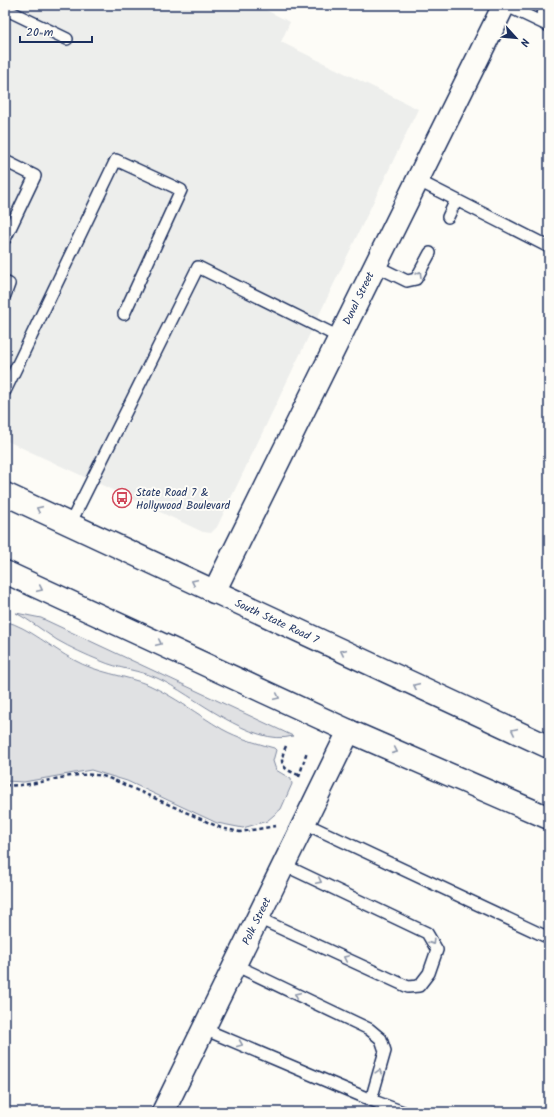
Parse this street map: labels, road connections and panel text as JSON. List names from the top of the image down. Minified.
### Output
{"streets":{"main road":["Duval Street","South State Road 7","Polk Street"]},"crossings":[["Duval Street","South State Road 7"]],"places":{"bus stop":["State Road 7 & Hollywood Boulevard"]},"scale_bar":"20 m","north":"bottom right"}
